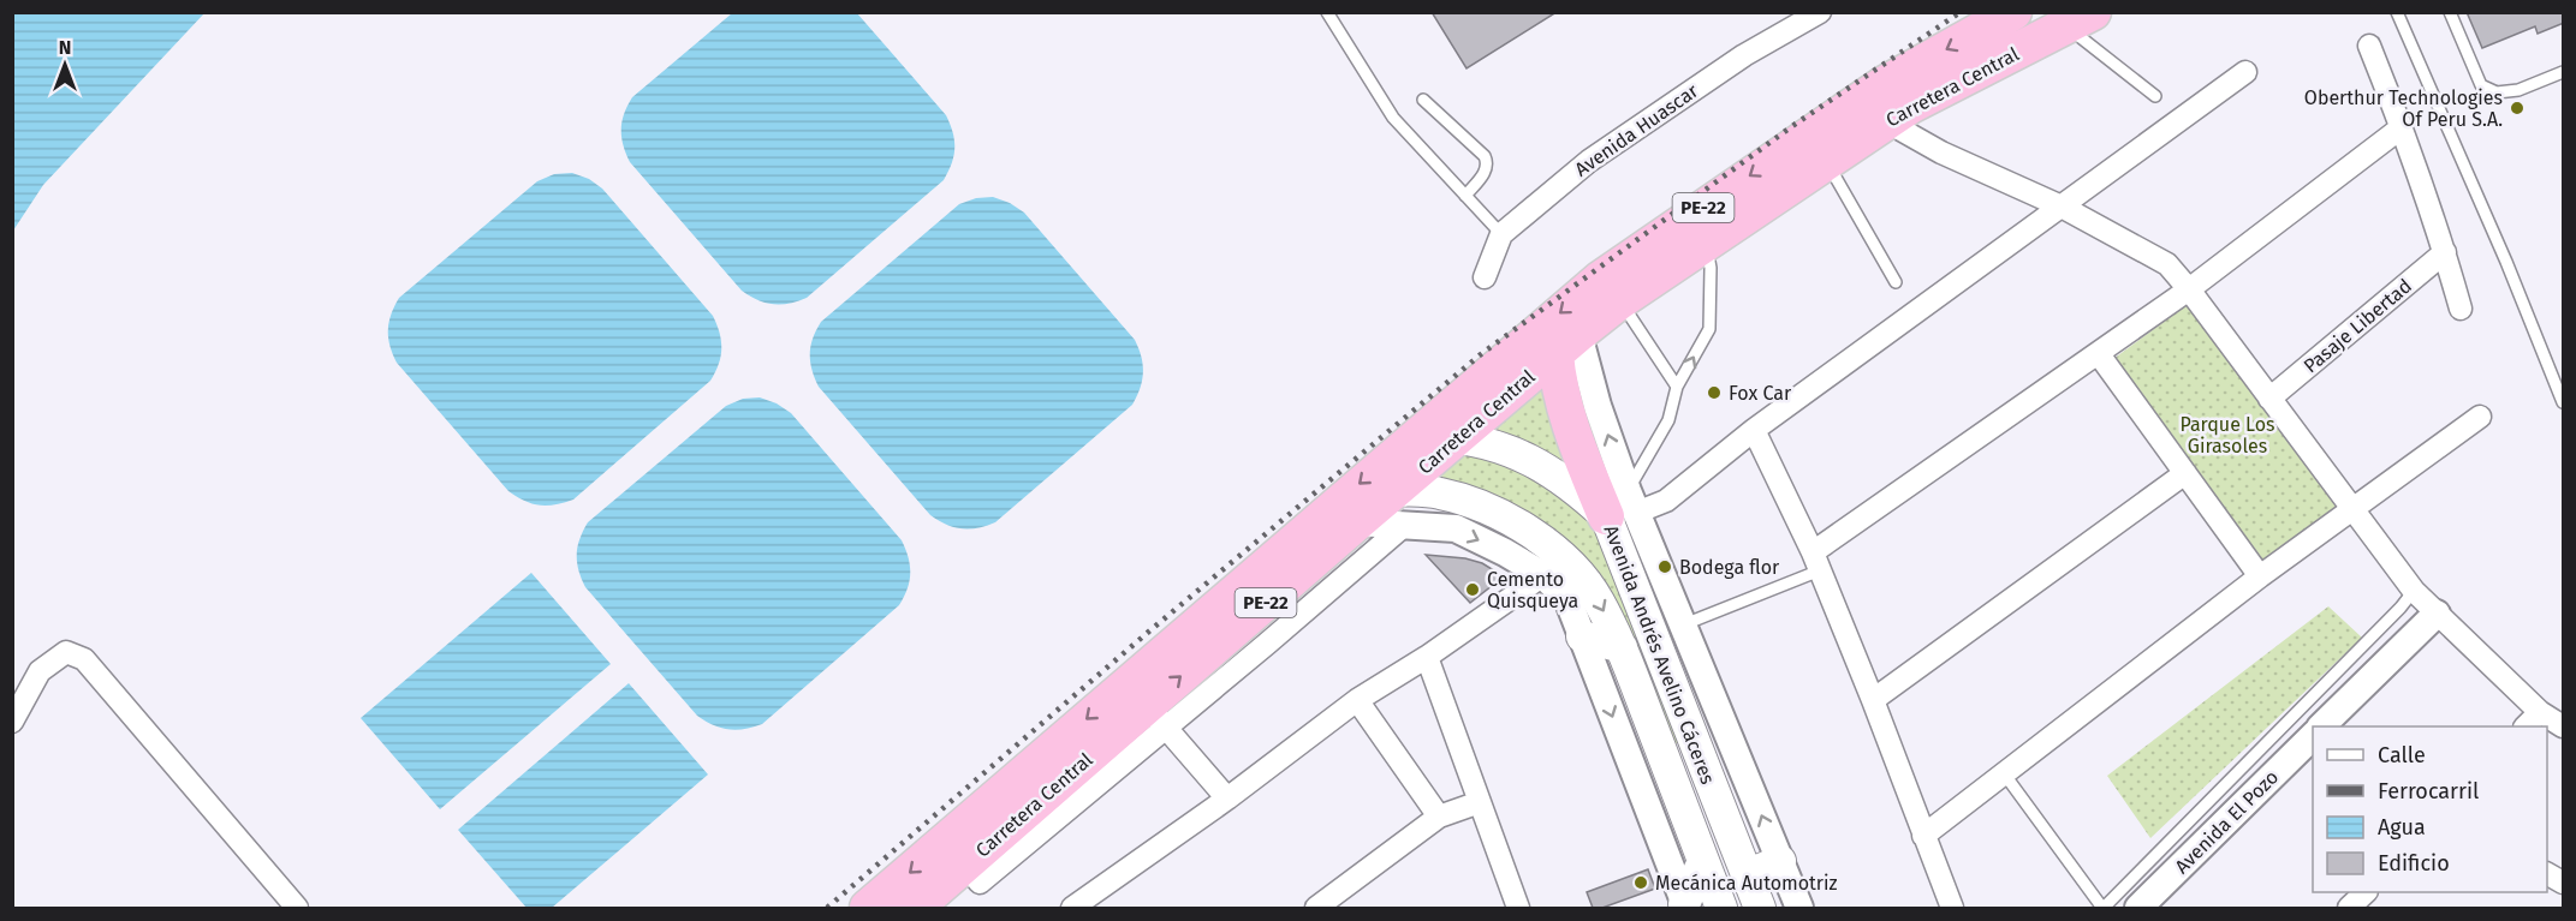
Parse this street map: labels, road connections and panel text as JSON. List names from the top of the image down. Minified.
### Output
{"streets":{"highway":["Carretera Central","PE-22"],"main road":["Avenida Andrés Avelino Cáceres"],"street":["Avenida Huascar","Pasaje Libertad","Avenida El Pozo"]},"crossings":[["Carretera Central","Avenida Andrés Avelino Cáceres"]],"parks":["Parque Los Girasoles"],"places":["Oberthur Technologies Of Peru S.A.","Fox Car","Bodega flor","Cemento Quisqueya","Mecánica Automotriz"],"legend":["Calle","Ferrocarril","Agua","Edificio"],"north":"top"}
